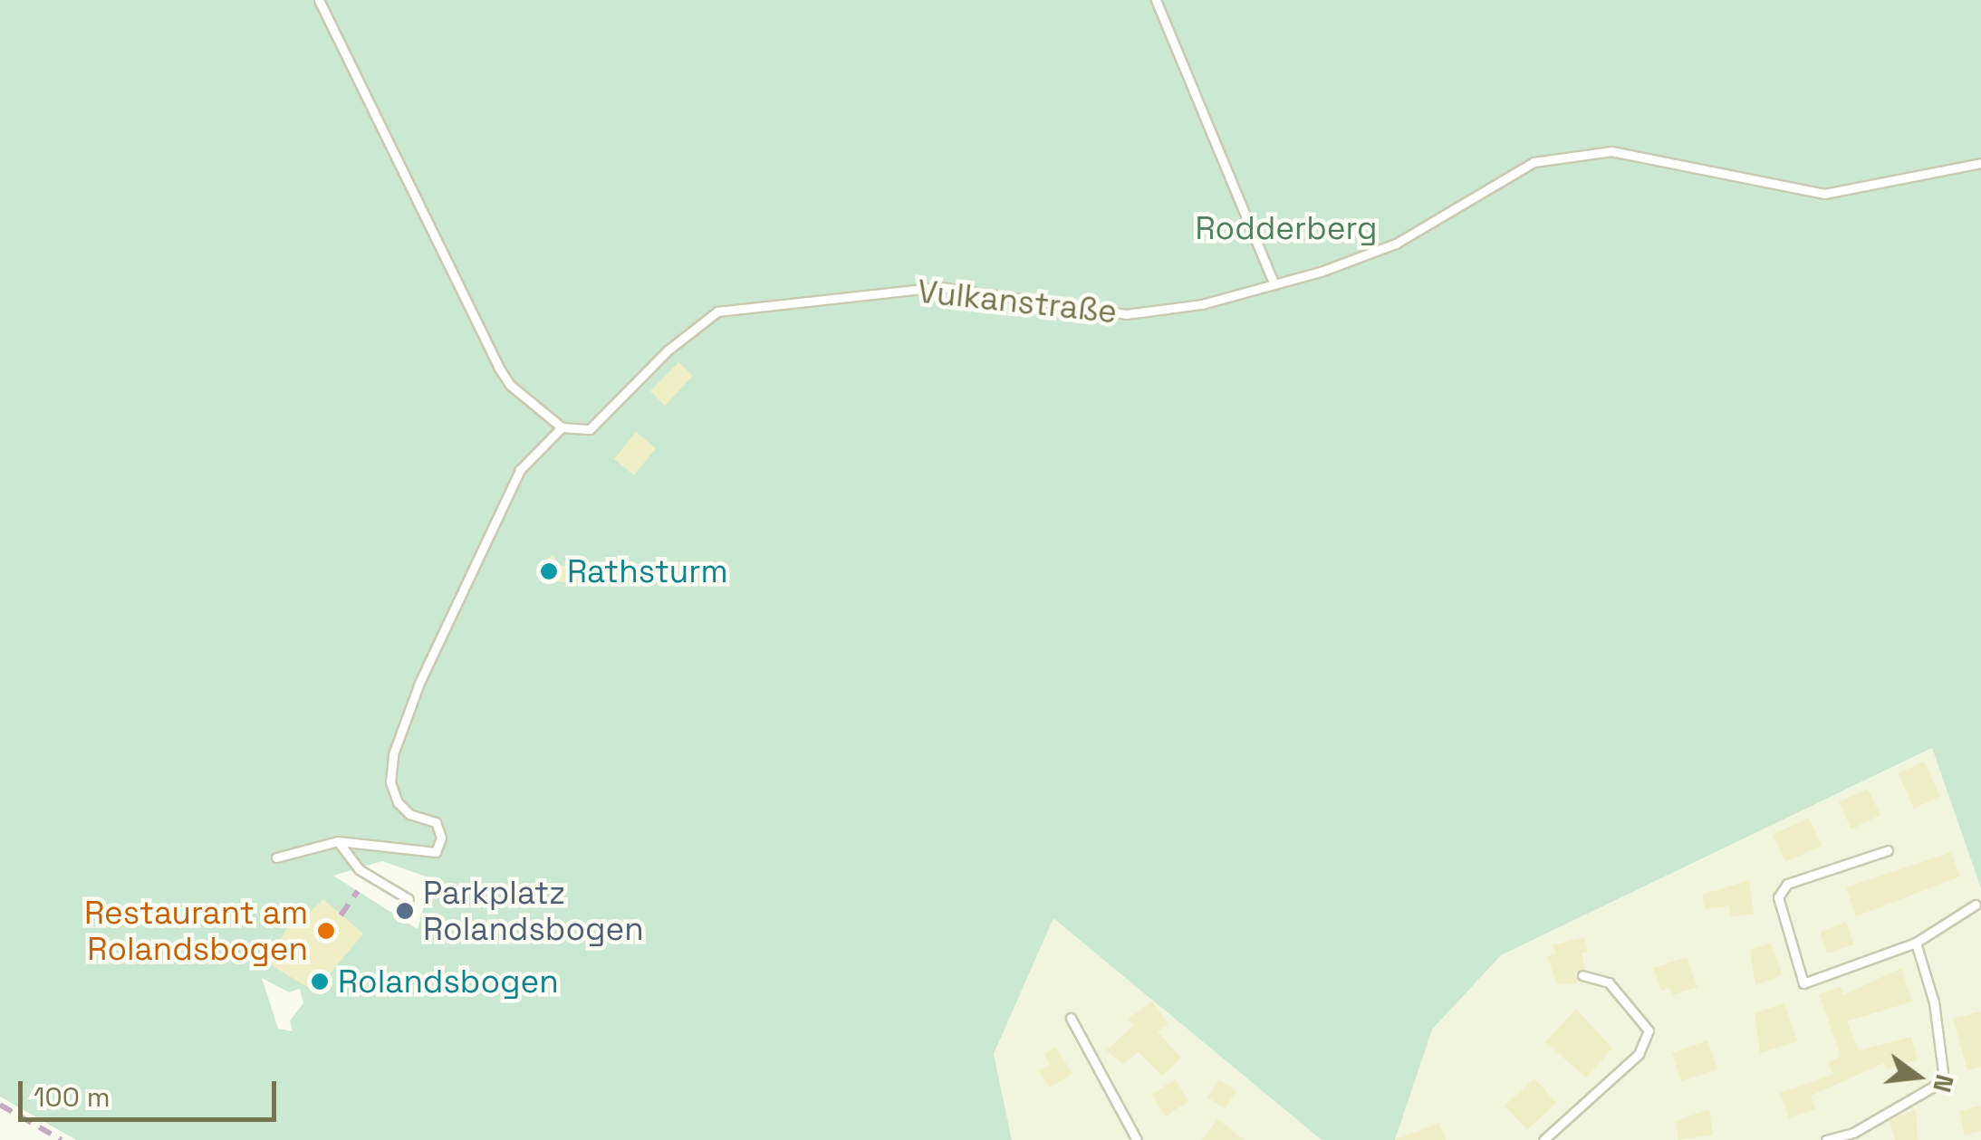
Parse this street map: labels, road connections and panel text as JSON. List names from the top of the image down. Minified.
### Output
{"streets":{"lane":["Vulkanstraße"]},"parks":["Rodderberg"],"places":["Rathsturm","Parkplatz Rolandsbogen","Restaurant am Rolandsbogen","Rolandsbogen"],"scale_bar":"100 m","north":"right"}
